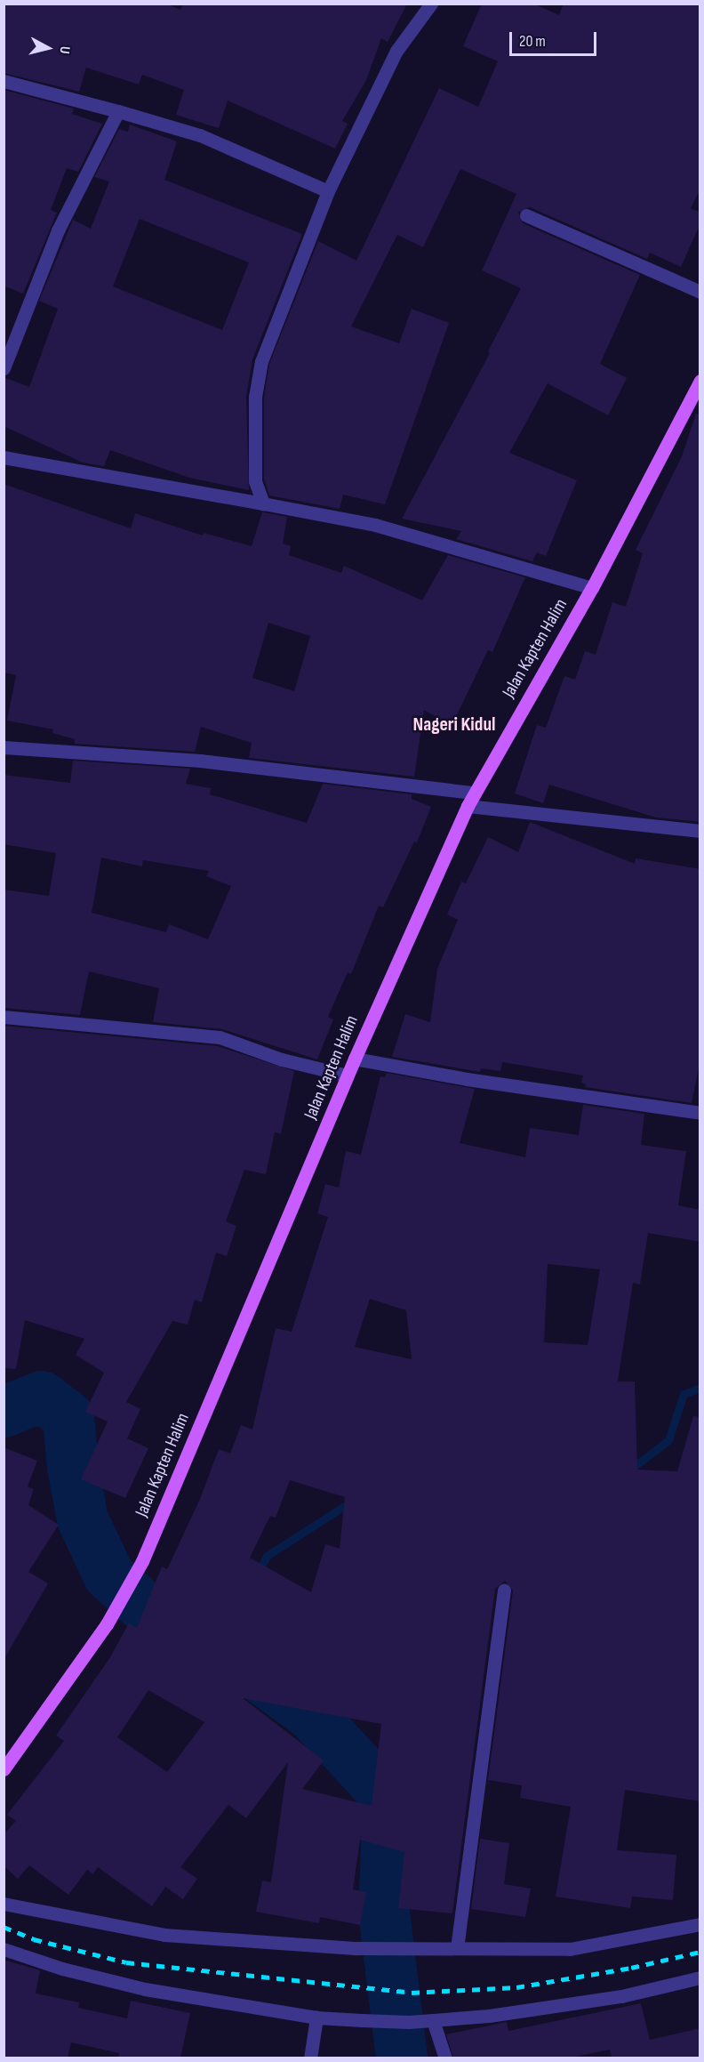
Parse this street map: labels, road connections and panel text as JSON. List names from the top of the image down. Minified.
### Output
{"streets":{"main road":["Jalan Kapten Halim"]},"districts":["Nageri Kidul"],"scale_bar":"20 m","north":"right"}
